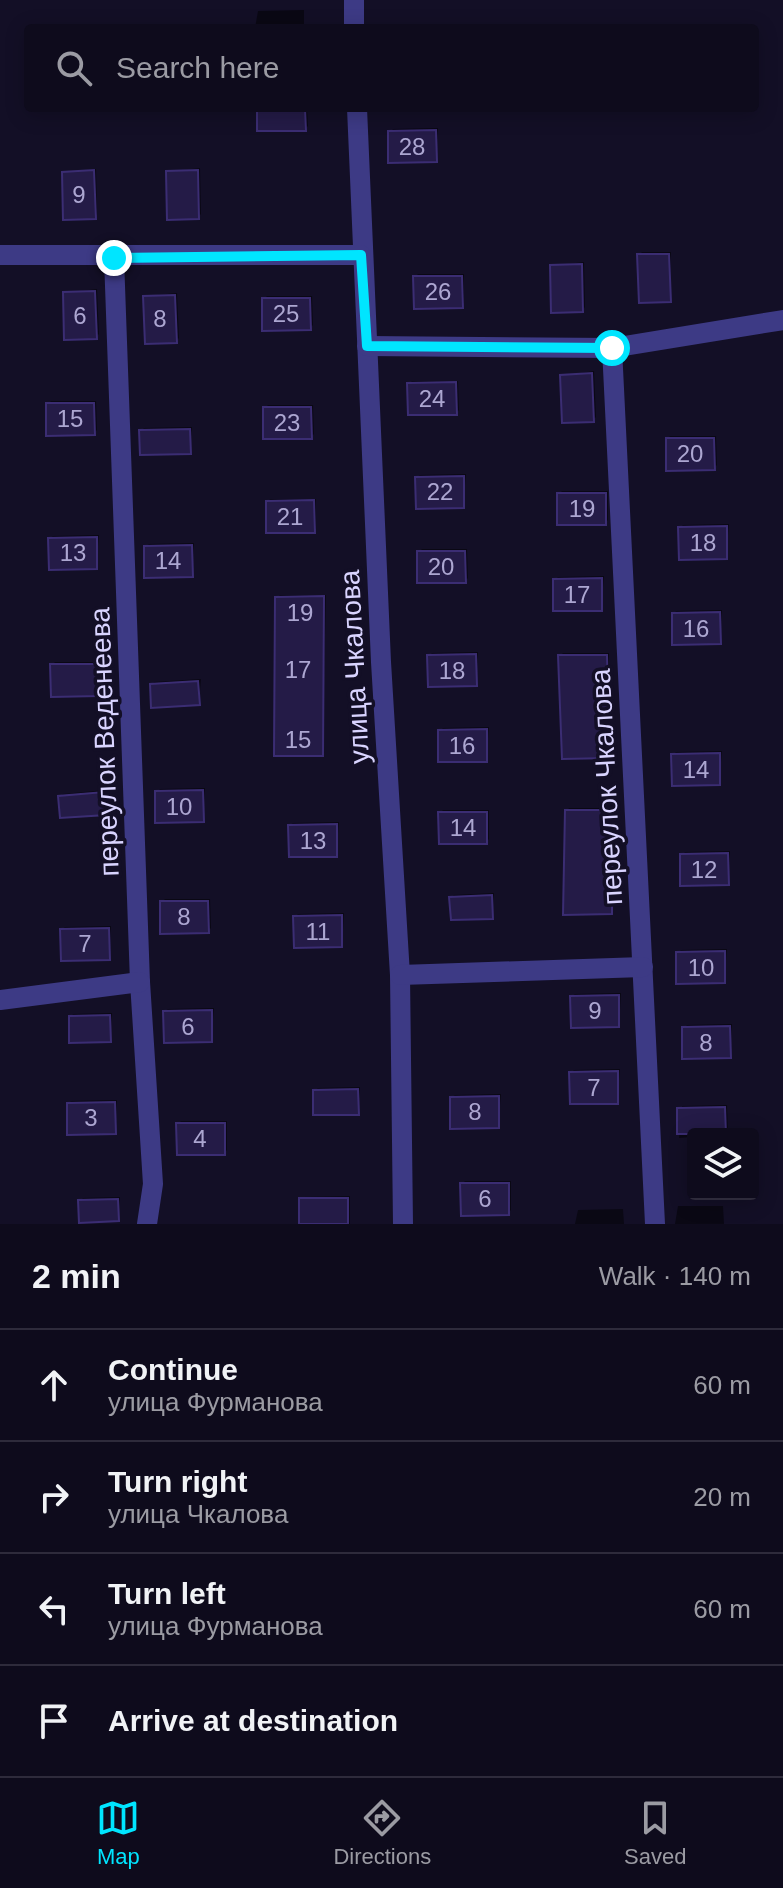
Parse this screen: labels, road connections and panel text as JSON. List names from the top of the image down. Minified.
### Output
{"streets":{"street":["улица Чкалова","переулок Веденеева","переулок Чкалова"]},"house_numbers":["28","9","26","25","6","8","24","15","23","20","22","19","21","18","13","14","20","17","19","16","17","18","15","16","14","10","14","13","12","8","11","7","10","9","6","8","7","8","3","4","6"],"page":{"search":"Search here","heading":["2 min","Walk · 140 m"],"list":[["Continue","улица Фурманова","60 m"],["Turn right","улица Чкалова","20 m"],["Turn left","улица Фурманова","60 m"],"Arrive at destination"],"nav":["Map","Directions","Saved"]}}
